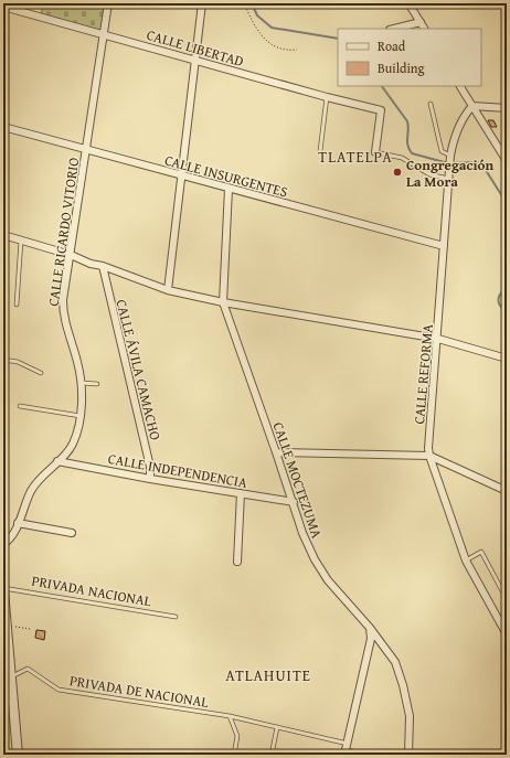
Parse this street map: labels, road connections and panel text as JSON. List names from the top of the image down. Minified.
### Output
{"streets":{"street":["CALLE LIBERTAD","CALLE INSURGENTES","CALLE RICARDO VITORIO","CALLE ÁVILA CAMACHO","CALLE REFORMA","CALLE INDEPENDENCIA","CALLE MOCTEZUMA"],"lane":["PRIVADA NACIONAL","PRIVADA DE NACIONAL"]},"crossings":[["CALLE LIBERTAD","CALLE RICARDO VITORIO"],["CALLE INSURGENTES","CALLE RICARDO VITORIO"],["CALLE INSURGENTES","CALLE REFORMA"],["CALLE INSURGENTES","CALLE MOCTEZUMA"],["CALLE RICARDO VITORIO","CALLE INDEPENDENCIA"],["CALLE ÁVILA CAMACHO","CALLE INDEPENDENCIA"],["CALLE INDEPENDENCIA","CALLE MOCTEZUMA"]],"districts":["TLATELPA","ATLAHUITE"],"places":["Congregación La Mora"],"legend":["Road","Building"]}
